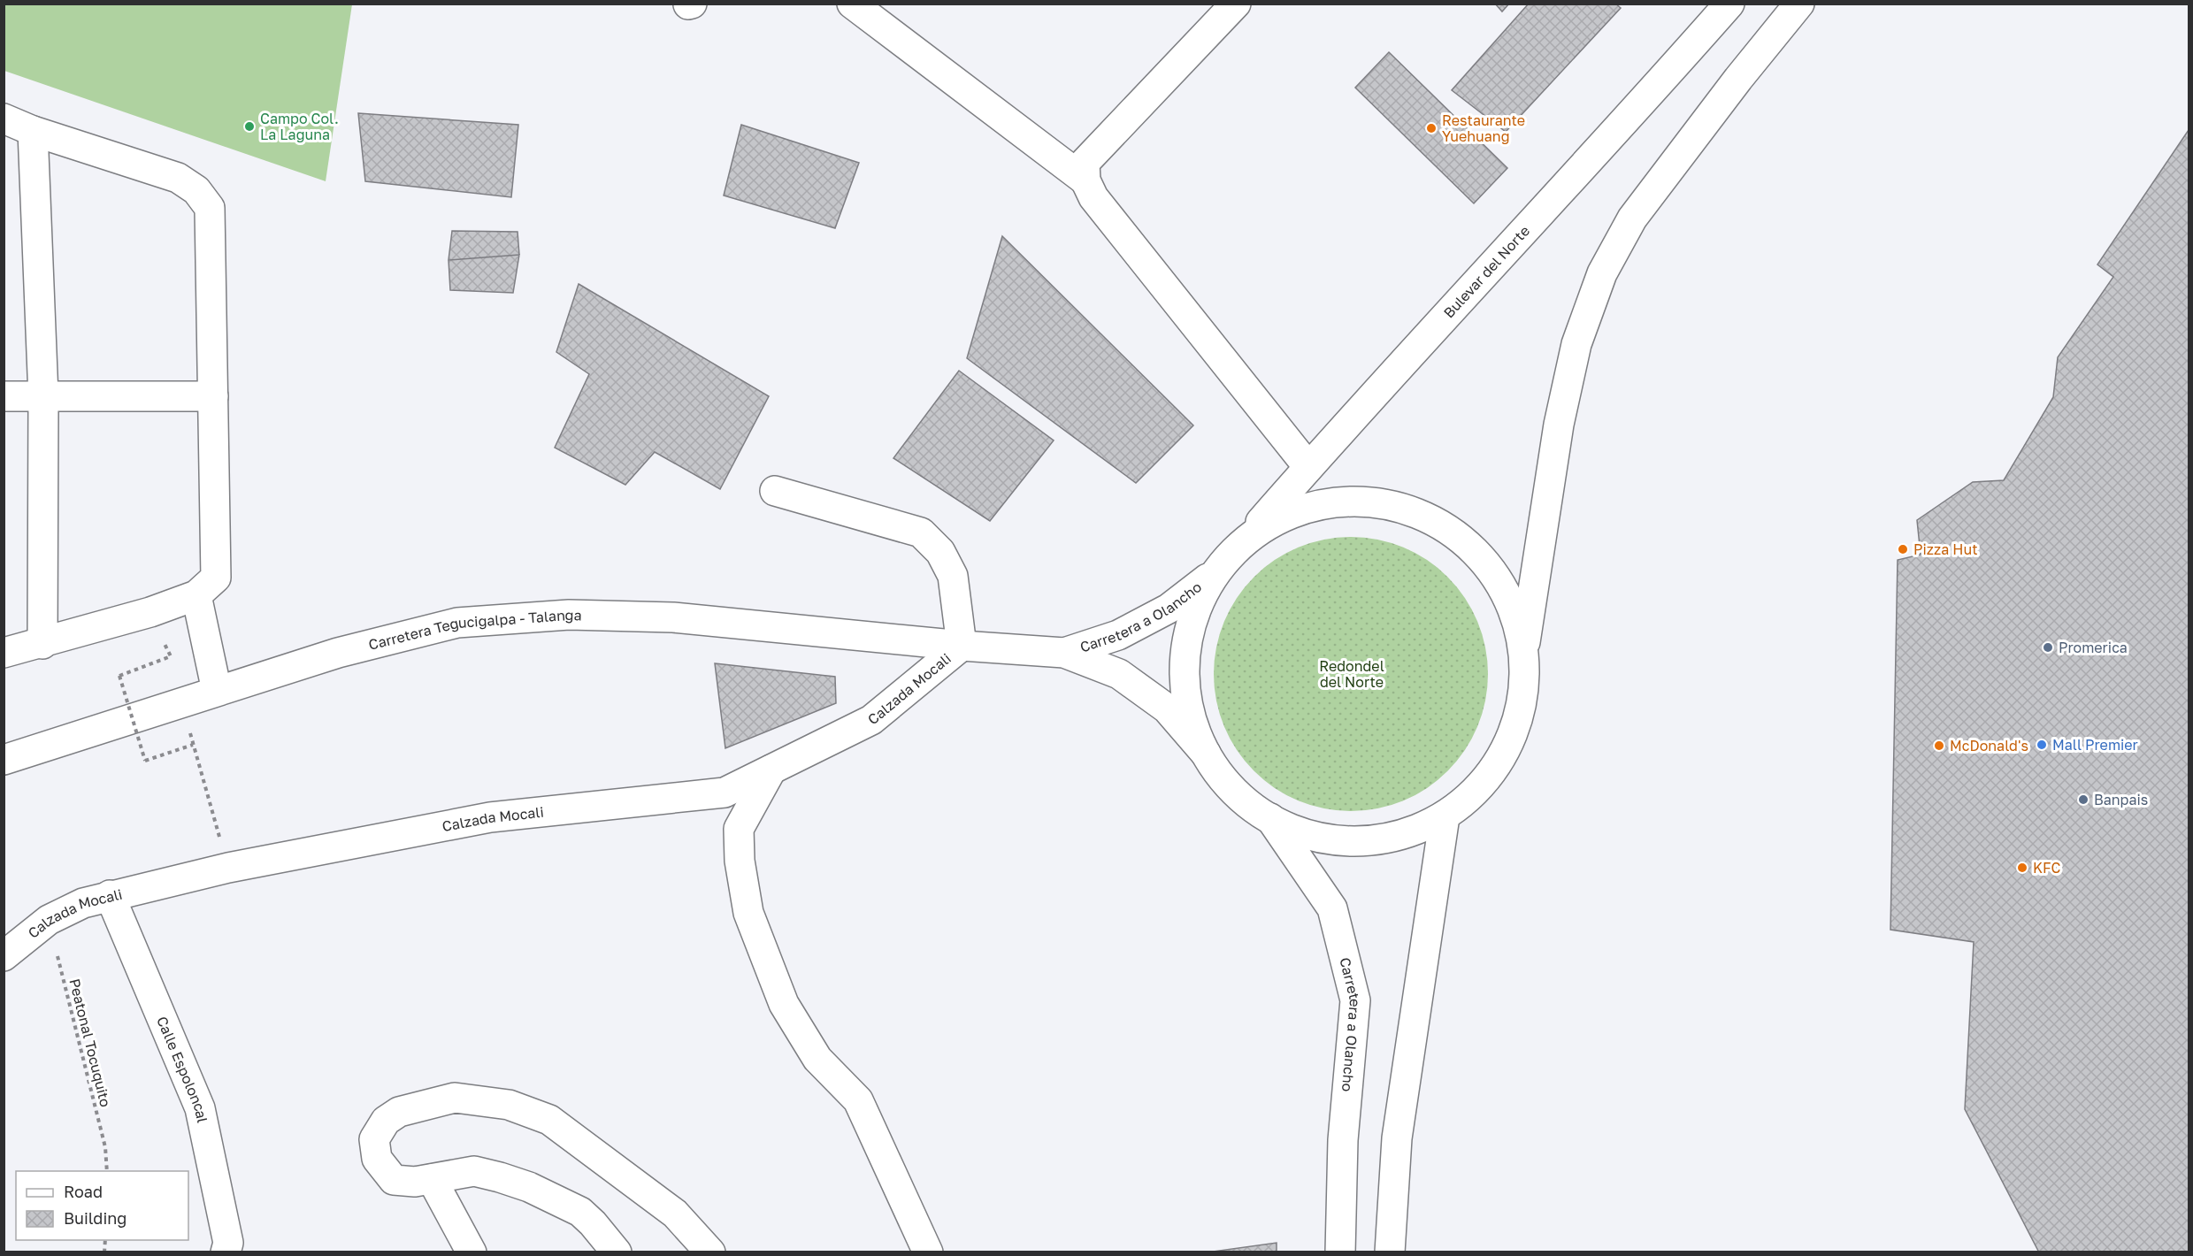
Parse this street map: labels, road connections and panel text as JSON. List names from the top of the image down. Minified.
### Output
{"streets":{"main road":["Bulevar del Norte","Carretera a Olancho","Carretera Tegucigalpa - Talanga","Calzada Mocali","Calle Espoloncal"],"path":["Peatonal Tocuquito"]},"crossings":[["Carretera a Olancho","Carretera Tegucigalpa - Talanga"],["Carretera a Olancho","Calzada Mocali"],["Carretera Tegucigalpa - Talanga","Calzada Mocali"],["Calzada Mocali","Peatonal Tocuquito"],["Calzada Mocali","Calle Espoloncal"]],"parks":["Redondel del Norte"],"places":["Campo Col. La Laguna","Restaurante Yuehuang","Pizza Hut","Promerica","Mall Premier","McDonald's","Banpais","KFC"],"legend":["Road","Building"]}
